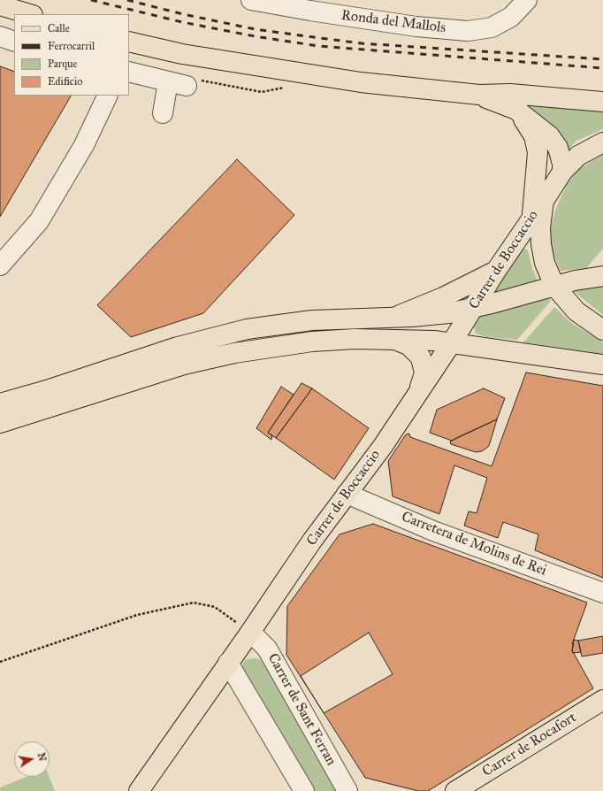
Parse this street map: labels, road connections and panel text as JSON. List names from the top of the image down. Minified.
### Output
{"streets":{"main road":["Carrer de Boccaccio","Carrer de Rocafort"],"street":["Ronda del Mallols","Carretera de Molins de Rei","Carrer de Sant Ferran"]},"crossings":[["Carrer de Boccaccio","Carretera de Molins de Rei"],["Carrer de Boccaccio","Carrer de Sant Ferran"]],"legend":["Calle","Ferrocarril","Parque","Edificio"],"north":"right"}
